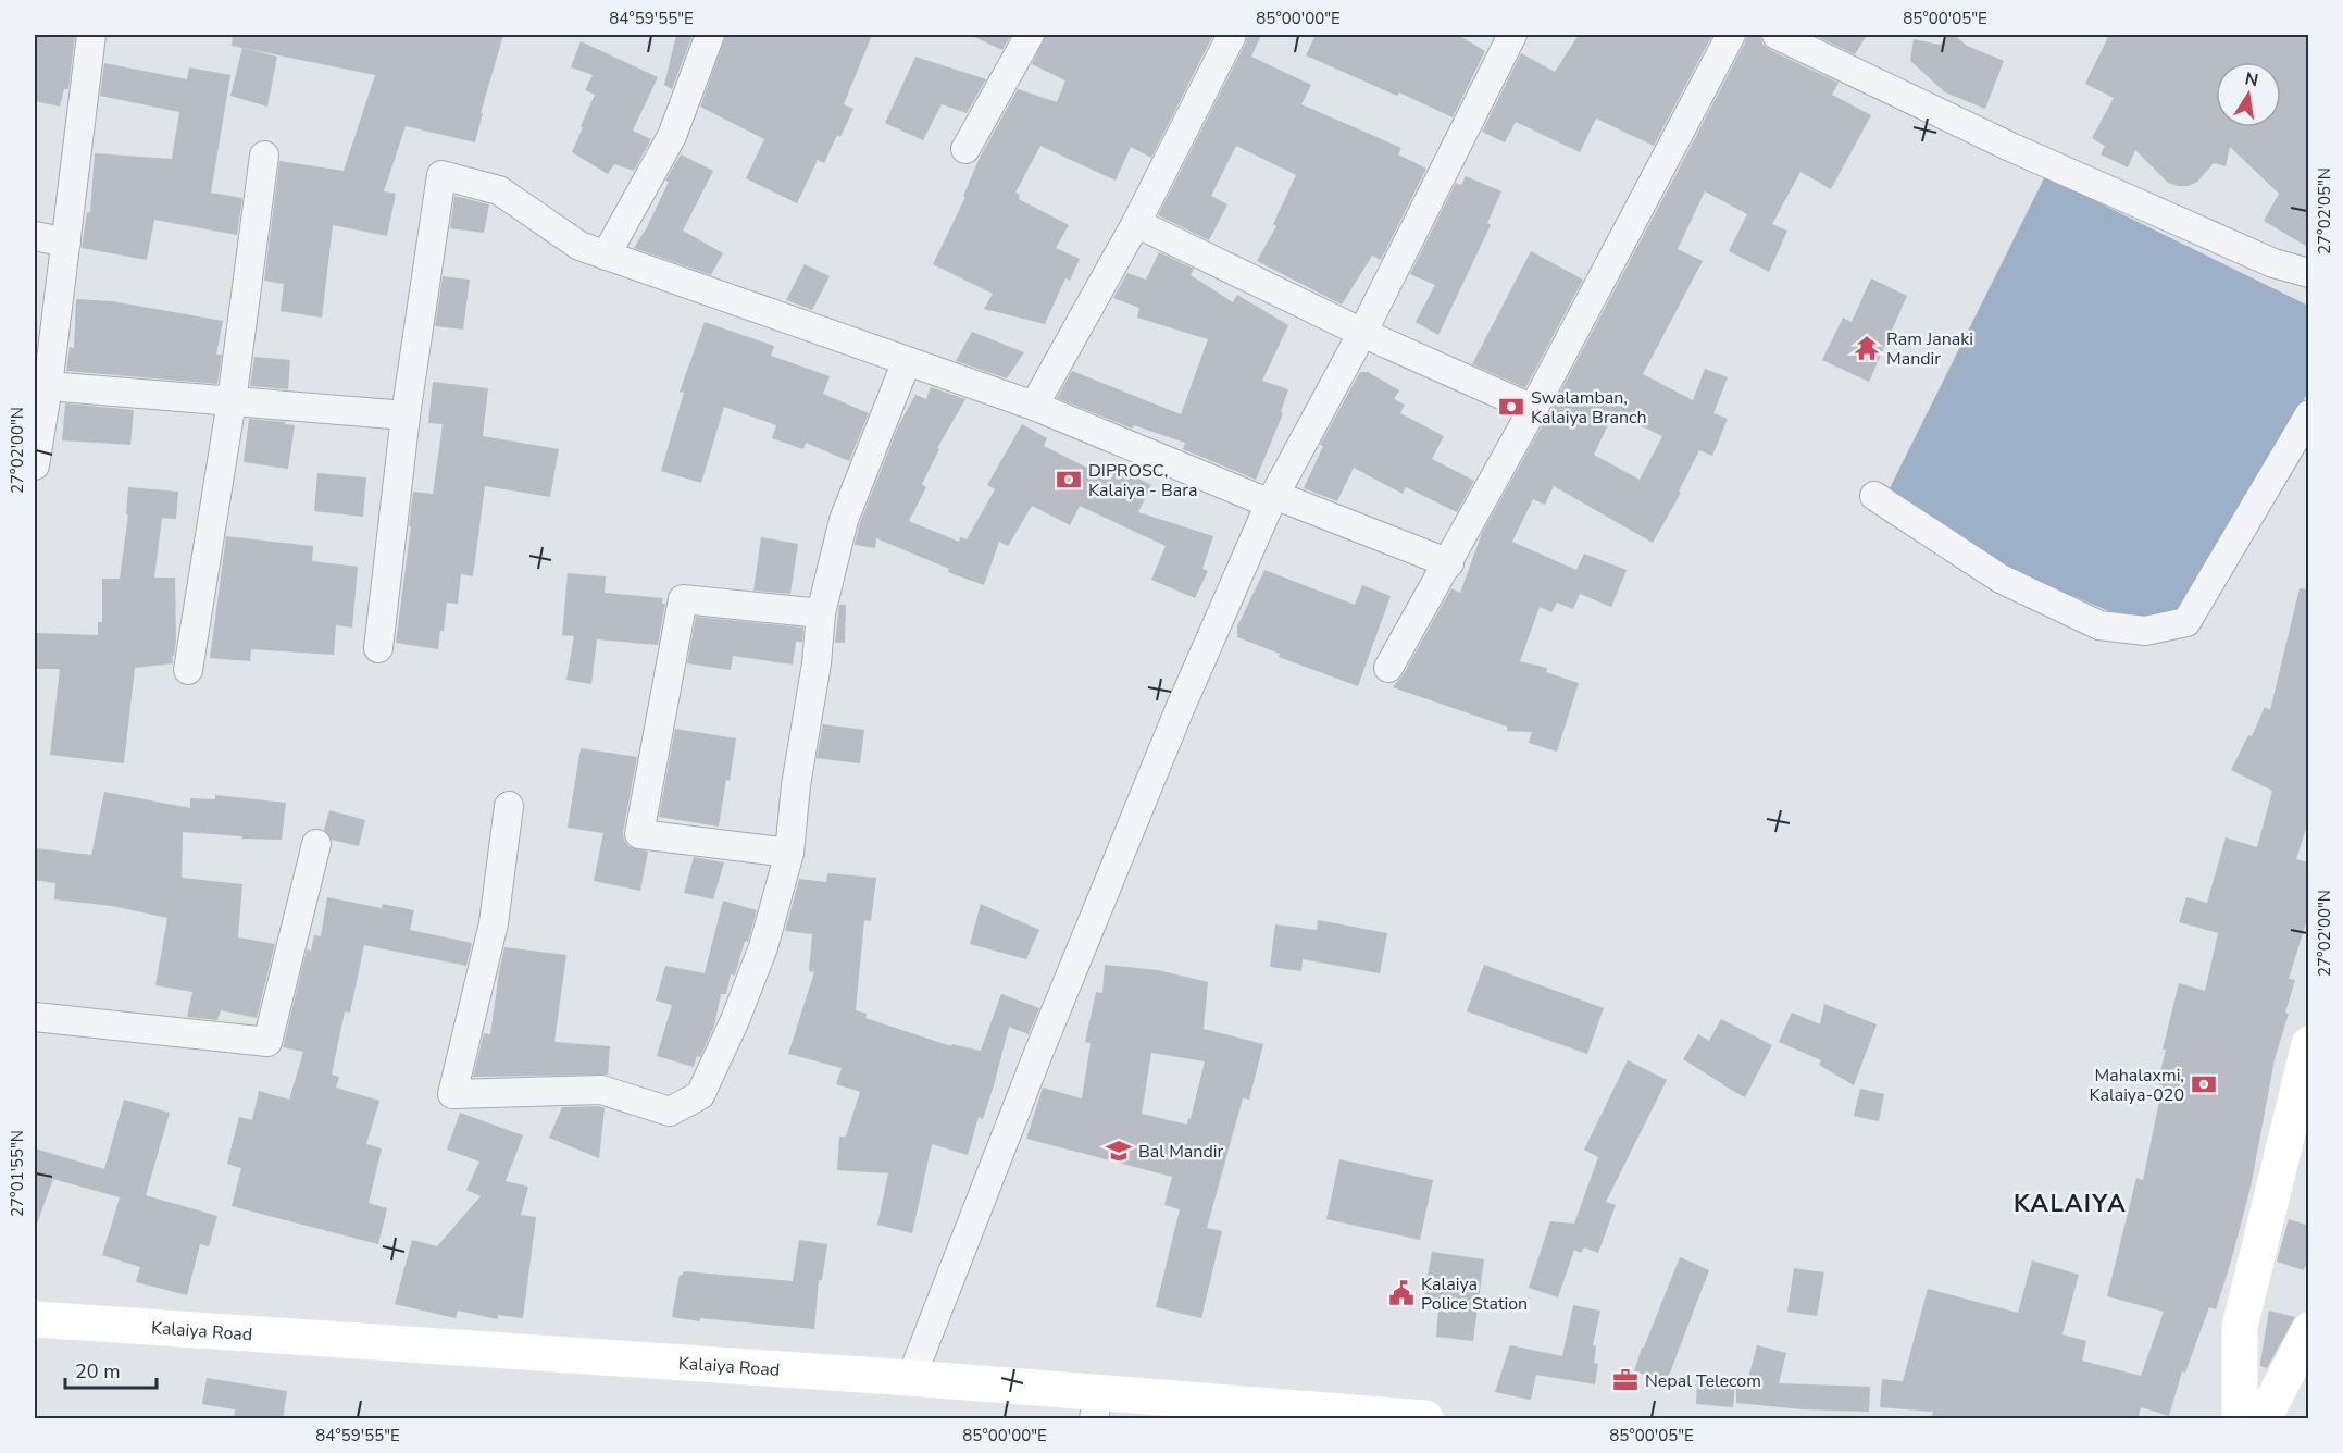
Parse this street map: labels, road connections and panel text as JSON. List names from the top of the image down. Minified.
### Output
{"streets":{"main road":["Kalaiya Road"]},"districts":["KALAIYA"],"places":{"temple":["Ram Janaki Mandir"],"bank":["Swalamban, Kalaiya Branch","DIPROSC, Kalaiya - Bara","Mahalaxmi, Kalaiya-020"],"school or university":["Bal Mandir"],"public building":["Kalaiya Police Station"],"office":["Nepal Telecom"]},"scale_bar":"20 m","north":"top","coordinates":["84°59'55\"E","85°00'00\"E","85°00'05\"E","27°02'05\"N","27°02'00\"N","27°01'55\"N"]}
